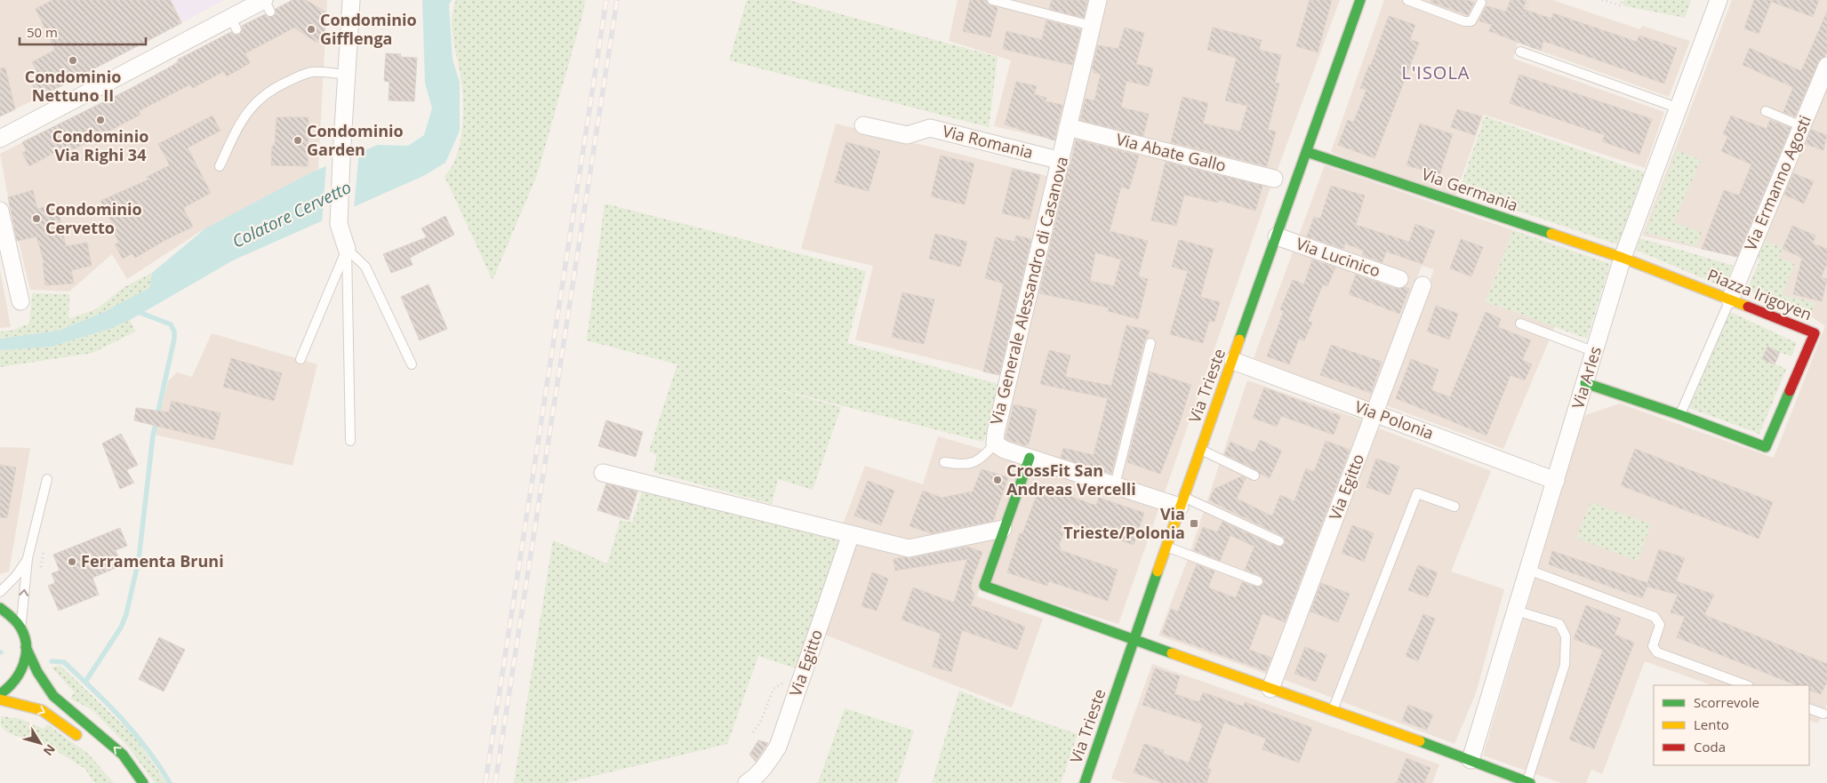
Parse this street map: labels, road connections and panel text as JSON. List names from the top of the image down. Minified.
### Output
{"streets":{"street":["Via Romania","Via Abate Gallo","Via Ermanno Agosti","Via Germania","Via Lucinico","Via Generale Alessandro di Casanova","Piazza Irigoyen","Via Arles","Via Trieste","Via Polonia","Via Egitto"]},"crossings":[["Via Romania","Via Generale Alessandro di Casanova"],["Via Abate Gallo","Via Generale Alessandro di Casanova"],["Via Ermanno Agosti","Piazza Irigoyen"],["Via Germania","Piazza Irigoyen"],["Via Germania","Via Arles"],["Via Germania","Via Trieste"],["Via Lucinico","Via Trieste"],["Via Generale Alessandro di Casanova","Via Trieste"],["Piazza Irigoyen","Via Arles"],["Via Arles","Via Polonia"],["Via Trieste","Via Polonia"],["Via Polonia","Via Egitto"]],"districts":["L'ISOLA"],"water":["Colatore Cervetto"],"places":{"other":["Condominio Gifflenga","Condominio Nettuno II","Condominio Via Righi 34","Condominio Garden","Condominio Cervetto","CrossFit San Andreas Vercelli","Ferramenta Bruni"],"transit":["Via Trieste/Polonia"]},"legend":["Scorrevole","Lento","Coda"],"scale_bar":"50 m","north":"bottom right"}
